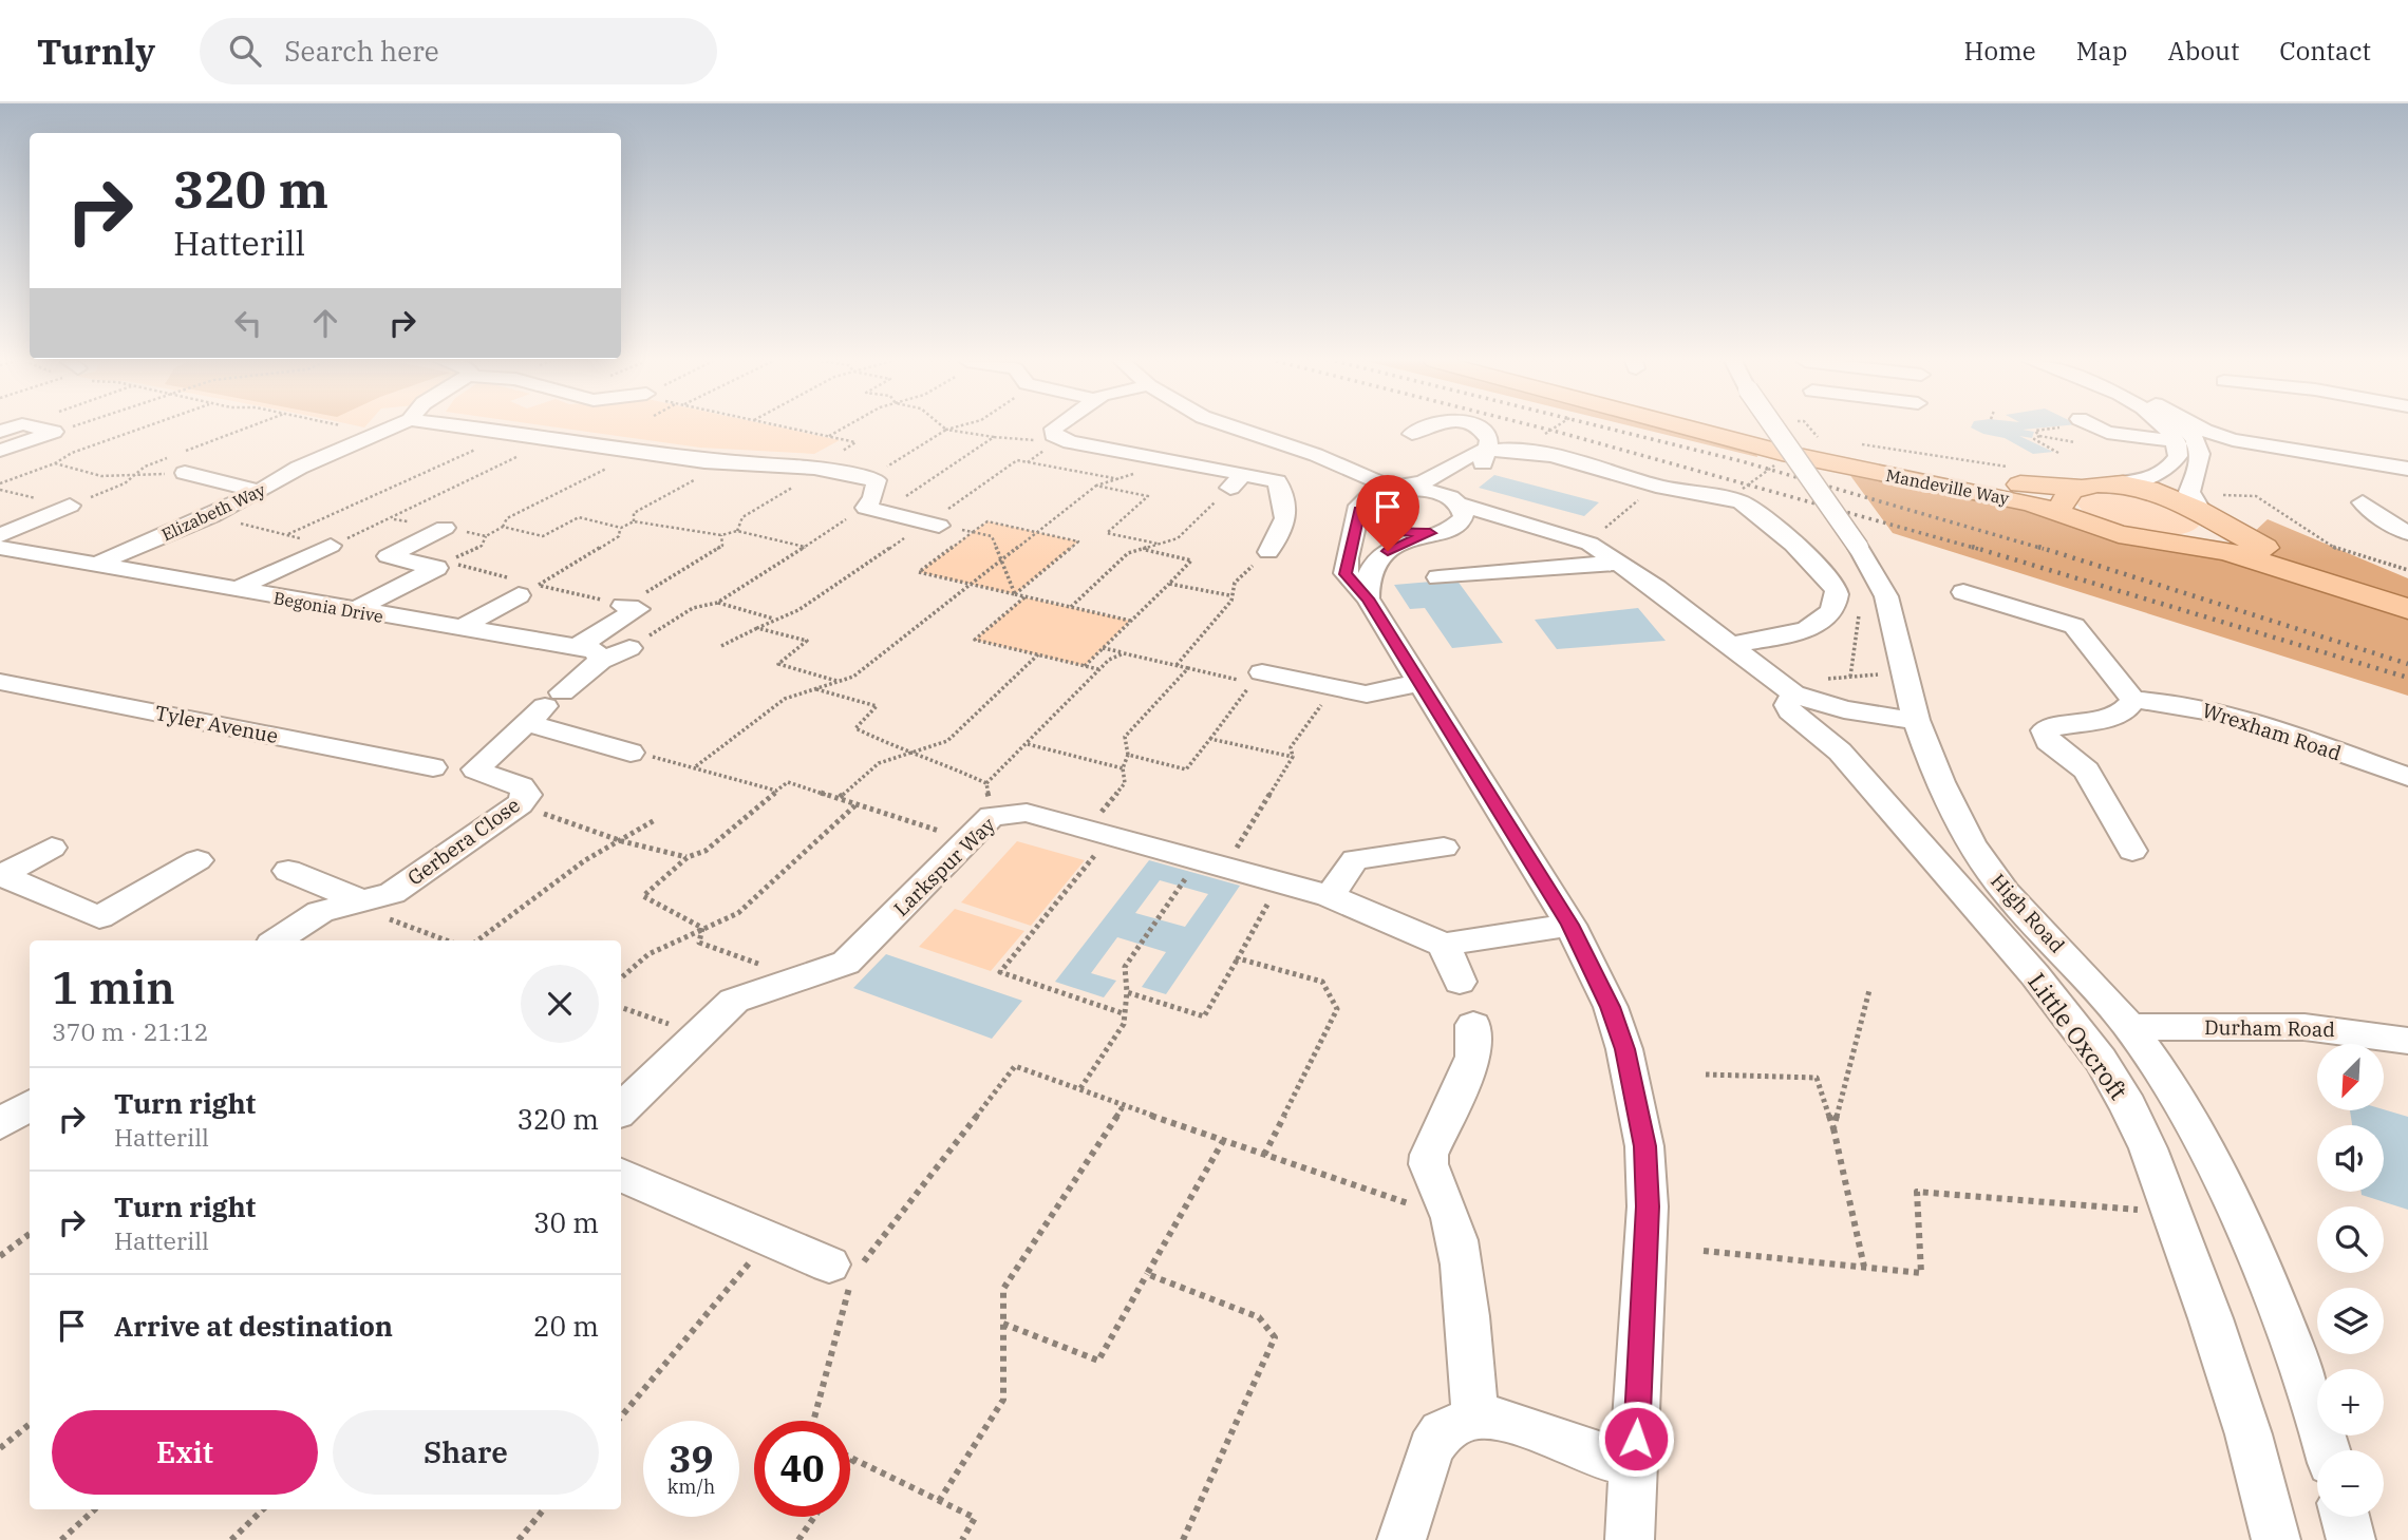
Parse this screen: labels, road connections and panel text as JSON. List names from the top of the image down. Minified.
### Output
{"streets":{"main road":["Mandeville Way"],"street":["Elizabeth Way","Begonia Drive","Tyler Avenue","Wrexham Road","Gerbera Close","Larkspur Way","High Road","Durham Road","Little Oxcroft"]},"crossings":[["Elizabeth Way","Begonia Drive"],["High Road","Durham Road"]],"north":"bottom left","page":{"header":"Turnly","search":"Search here","nav":["Home","Map","About","Contact"],"turn":["320 m","Hatterill"],"heading":["1 min","370 m · 21:12"],"map_buttons":["+","−"],"list":[{"name":"Turn right","note":"Hatterill","value":"320 m"},{"name":"Turn right","note":"Hatterill","value":"30 m"},{"name":"Arrive at destination","value":"20 m"}],"buttons":["Exit","Share"],"speed":"39 km/h","limit":"40"}}
